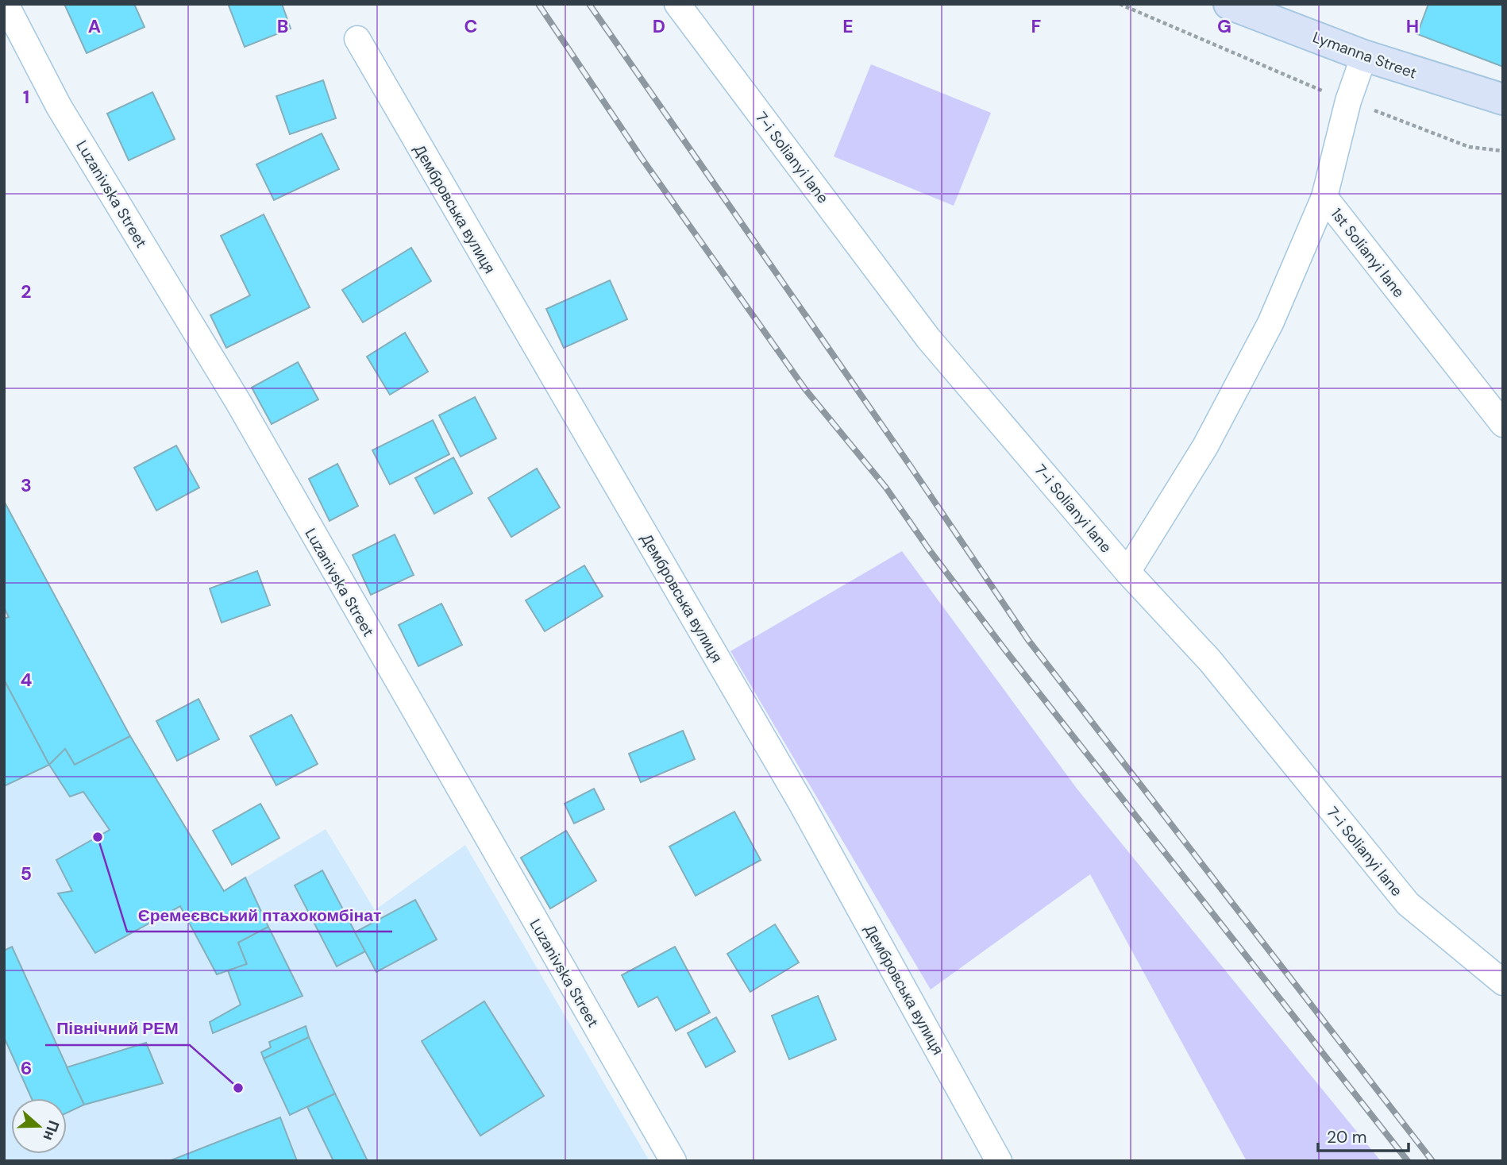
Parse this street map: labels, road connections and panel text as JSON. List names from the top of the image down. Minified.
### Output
{"streets":{"main road":["Lymanna Street"],"street":["7-i Solianyi lane","Luzanivska Street","Дембровська вулиця","1st Solianyi lane"]},"crossings":[["Lymanna Street","1st Solianyi lane"]],"places":["Єремеєвський птахокомбінат","Північний РЕМ"],"scale_bar":"20 m","north":"right","grid":{"columns":["A","B","C","D","E","F","G","H"],"rows":["1","2","3","4","5","6"]}}
